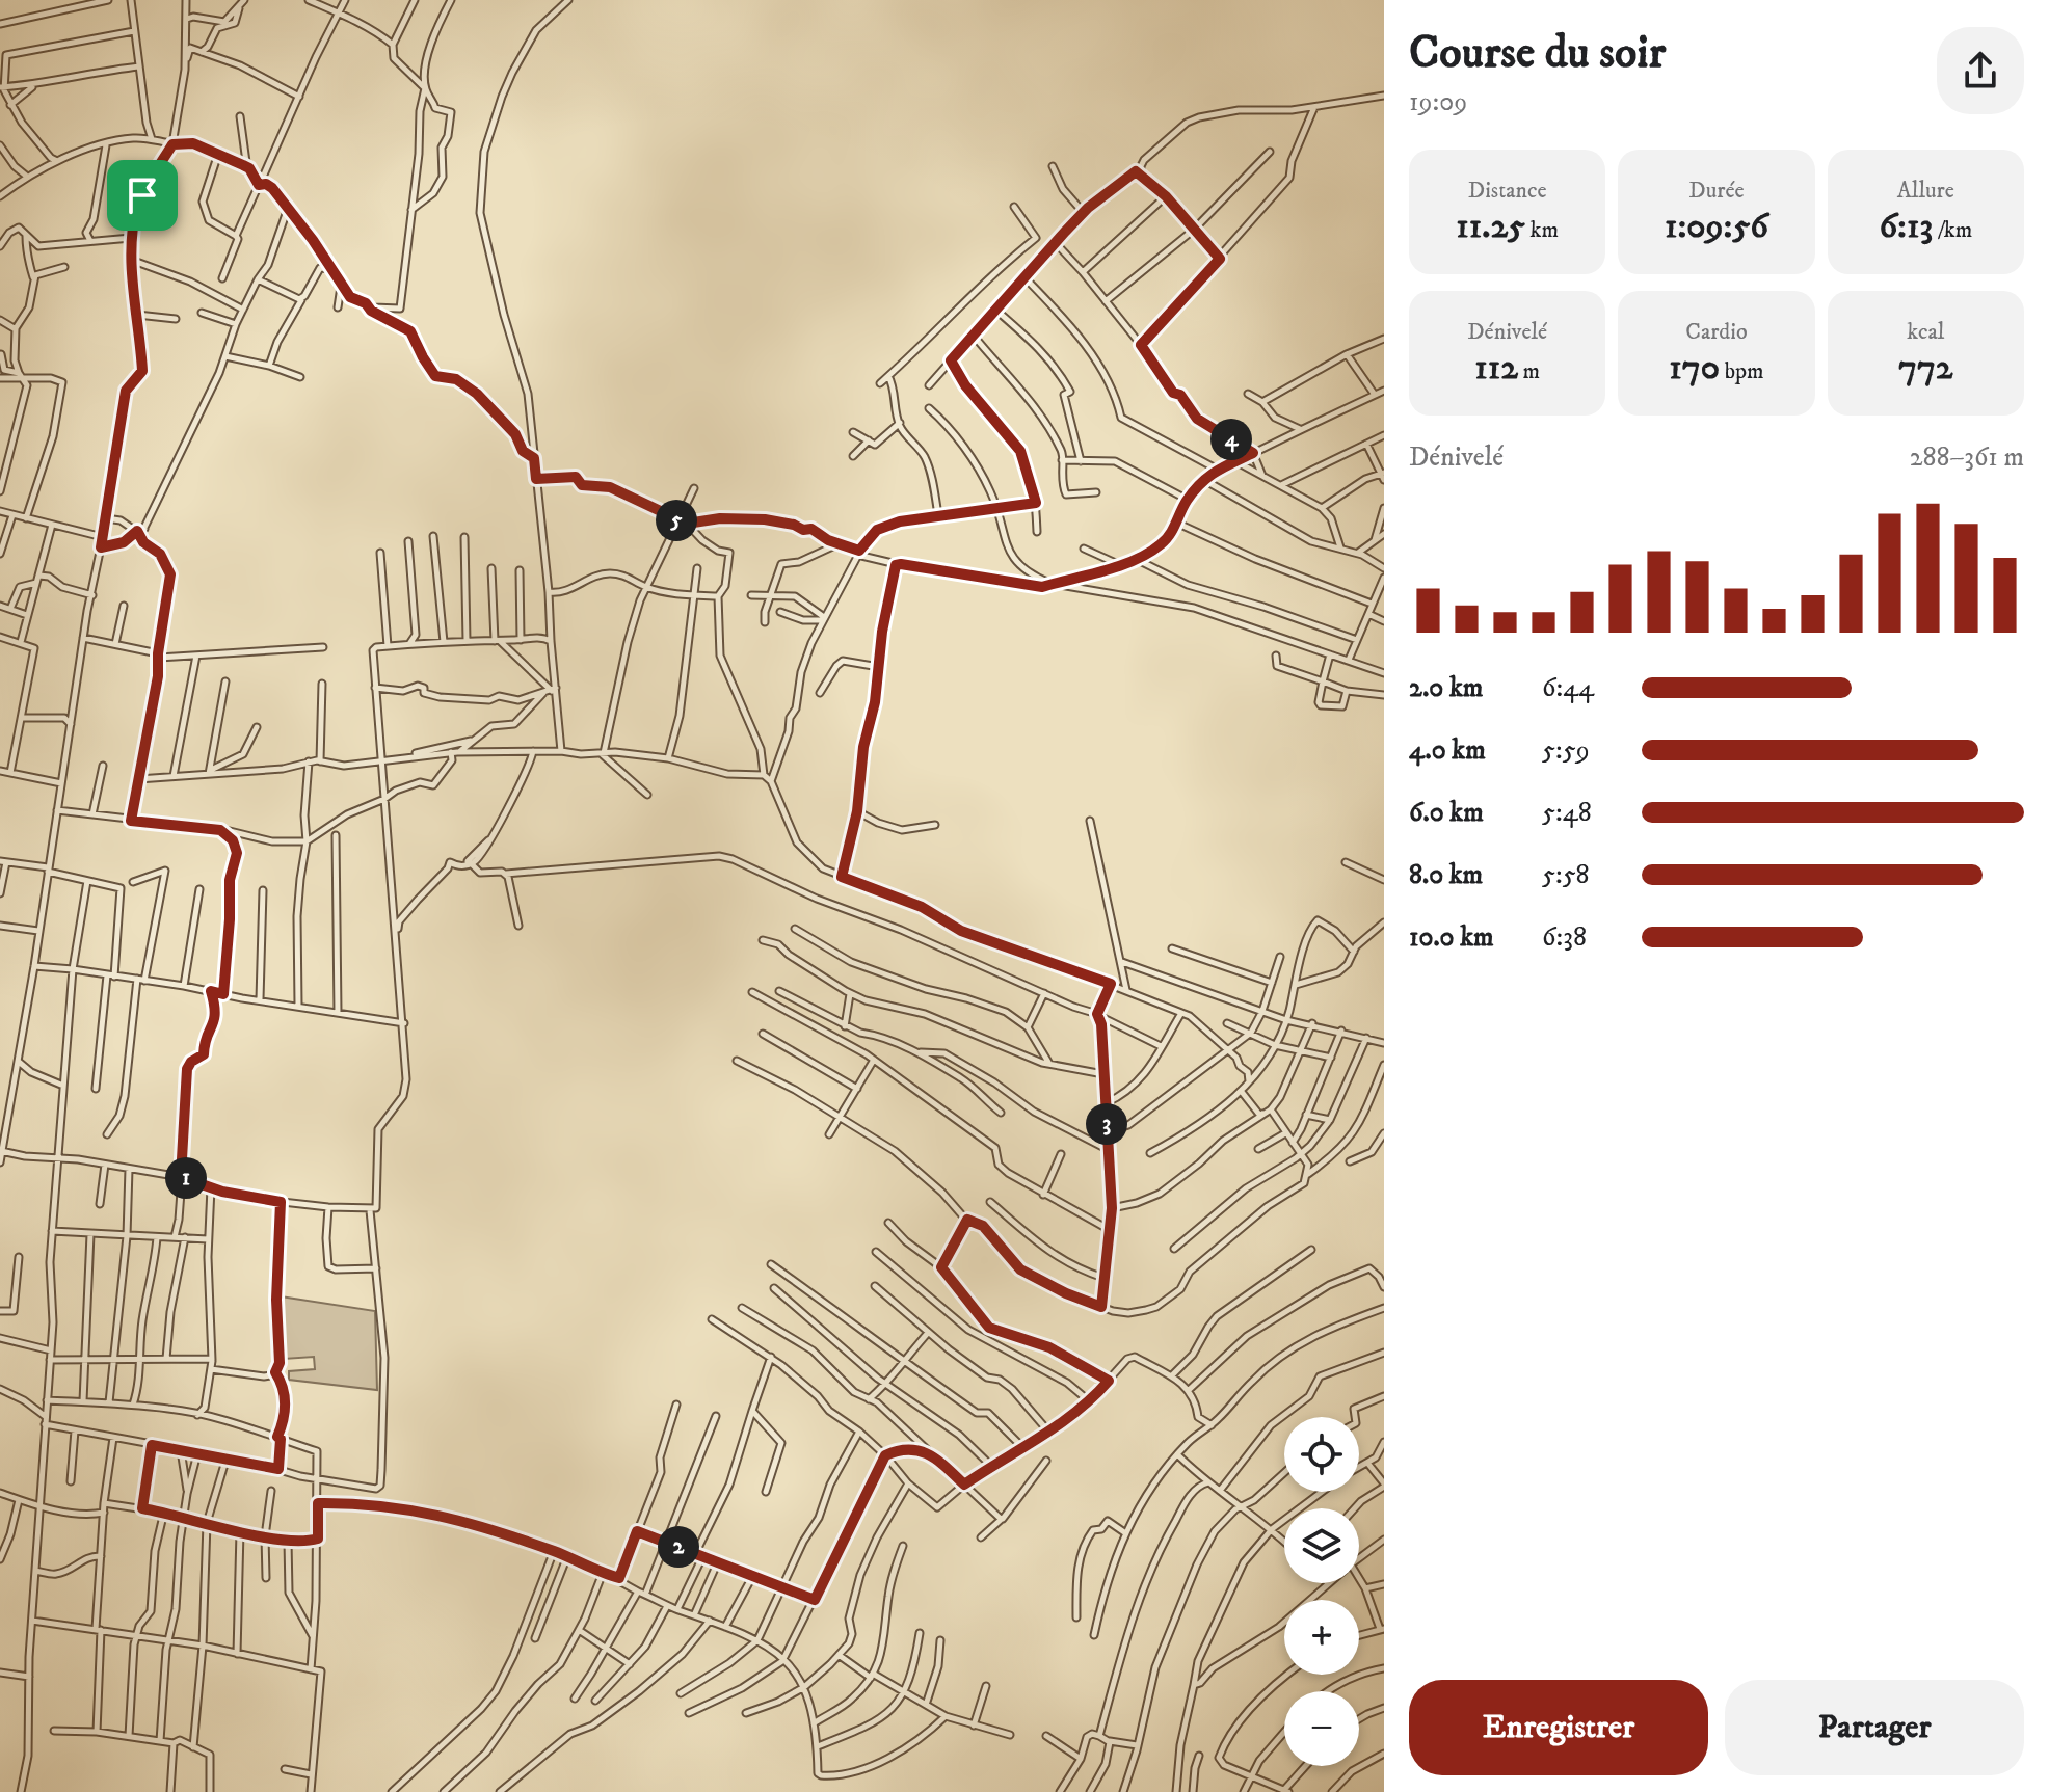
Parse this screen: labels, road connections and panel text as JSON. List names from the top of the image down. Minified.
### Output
{"page":{"heading":["Course du soir","19:09"],"stats":[["Distance","11.25 km"],["Durée","1:09:56"],["Allure","6:13 /km"],["Dénivelé","112 m"],["Cardio","170 bpm"],["kcal","772"]],"pins":["4","5","3","1","2"],"chart":["Dénivelé","288–361 m"],"list":[{"name":"2.0 km","note":"6:44"},{"name":"4.0 km","note":"5:59"},{"name":"6.0 km","note":"5:48"},{"name":"8.0 km","note":"5:58"},{"name":"10.0 km","note":"6:38"}],"map_buttons":["+","−"],"buttons":["Enregistrer","Partager"]}}
